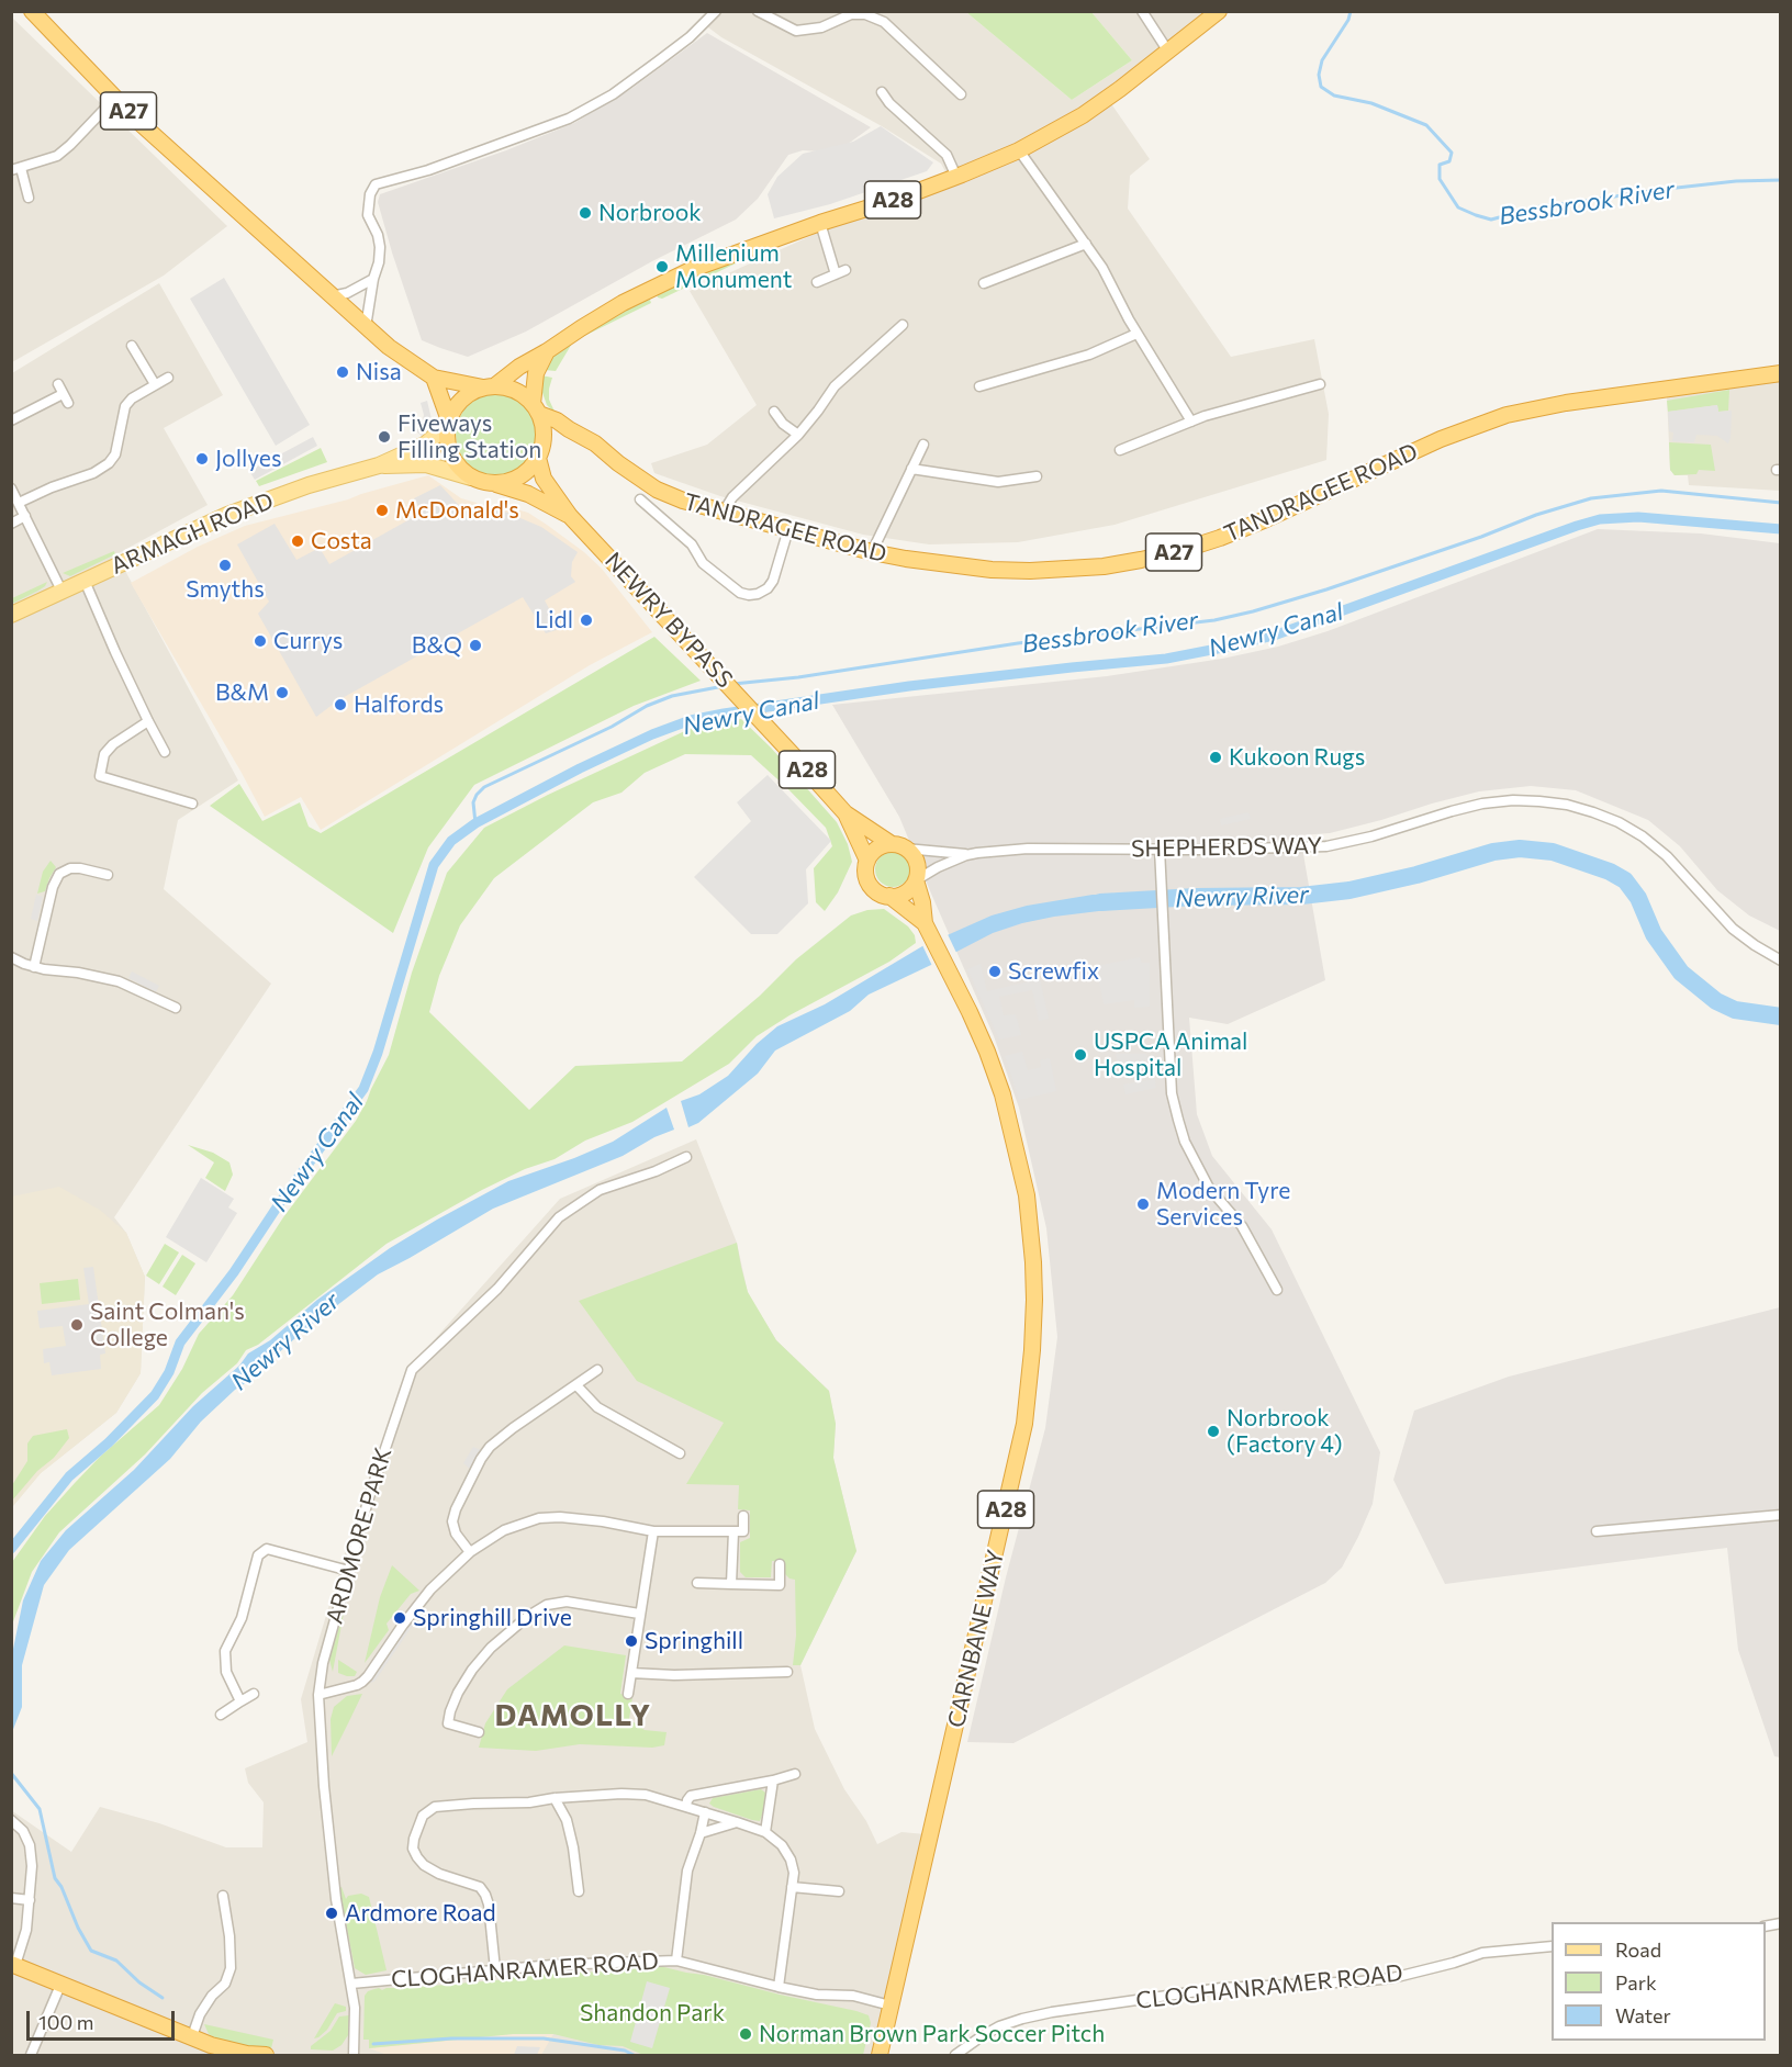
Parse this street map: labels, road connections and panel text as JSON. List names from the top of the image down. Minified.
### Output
{"streets":{"highway":["A27","A28","TANDRAGEE ROAD","NEWRY BYPASS","CARNBANE WAY"],"main road":["ARMAGH ROAD"],"street":["SHEPHERDS WAY","ARDMORE PARK","CLOGHANRAMER ROAD"]},"crossings":[["A27","A28"],["A27","TANDRAGEE ROAD"],["A27","ARMAGH ROAD"],["A28","TANDRAGEE ROAD"],["A28","ARMAGH ROAD"],["TANDRAGEE ROAD","ARMAGH ROAD"],["ARDMORE PARK","CLOGHANRAMER ROAD"],["CARNBANE WAY","CLOGHANRAMER ROAD"]],"districts":["DAMOLLY"],"water":["Bessbrook River","Newry Canal","Newry River"],"parks":["Shandon Park"],"places":["Norbrook","Millenium Monument","Nisa","Fiveways Filling Station","Jollyes","McDonald's","Costa","Smyths","Lidl","Currys","B&Q","B&M","Halfords","Kukoon Rugs","Screwfix","USPCA Animal Hospital","Modern Tyre Services","Saint Colman's College","Norbrook (Factory 4)","Springhill Drive","Springhill","Ardmore Road","Norman Brown Park Soccer Pitch"],"legend":["Road","Park","Water"],"scale_bar":"100 m"}
